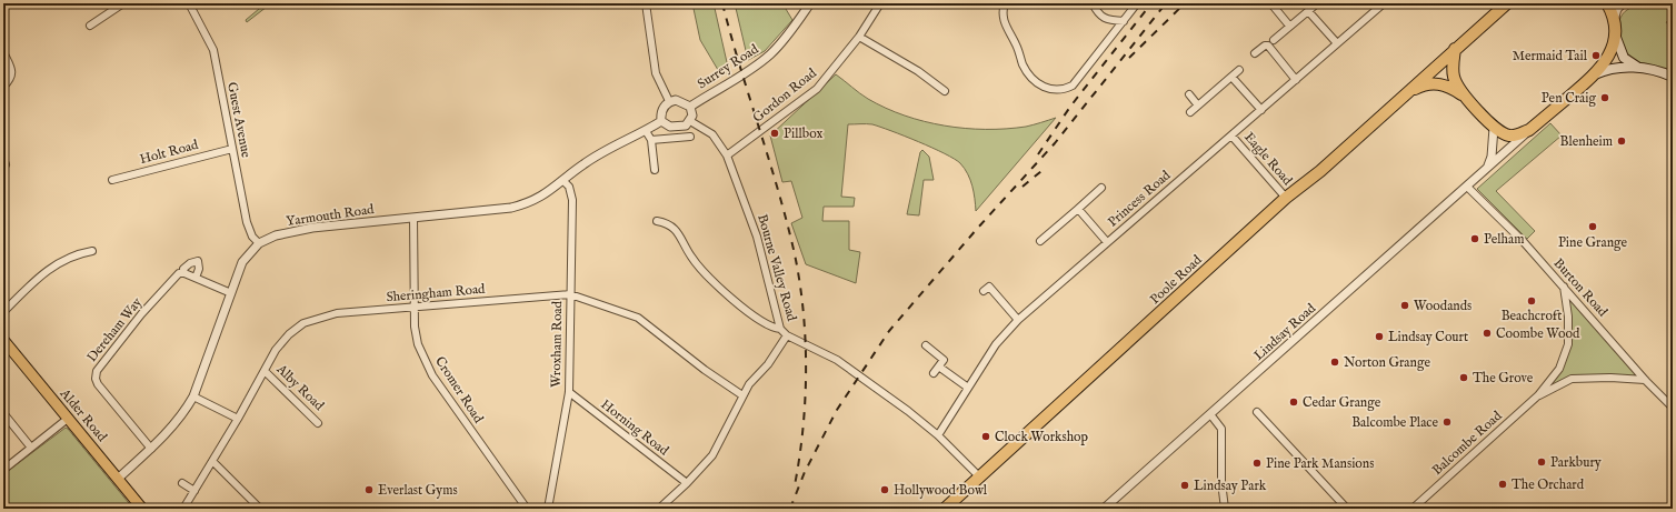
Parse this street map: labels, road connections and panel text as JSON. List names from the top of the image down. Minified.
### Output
{"streets":{"highway":["Poole Road"],"main road":["Alder Road"],"street":["Surrey Road","Gordon Road","Guest Avenue","Holt Road","Eagle Road","Princess Road","Yarmouth Road","Bourne Valley Road","Burton Road","Sheringham Road","Dereham Way","Lindsay Road","Wroxham Road","Alby Road","Cromer Road","Horning Road","Balcombe Road"]},"crossings":[["Surrey Road","Yarmouth Road"],["Surrey Road","Bourne Valley Road"],["Gordon Road","Bourne Valley Road"],["Guest Avenue","Holt Road"],["Guest Avenue","Yarmouth Road"],["Eagle Road","Princess Road"],["Eagle Road","Poole Road"],["Princess Road","Bourne Valley Road"],["Yarmouth Road","Bourne Valley Road"],["Yarmouth Road","Dereham Way"],["Yarmouth Road","Wroxham Road"],["Yarmouth Road","Cromer Road"],["Yarmouth Road","Alder Road"],["Bourne Valley Road","Poole Road"],["Burton Road","Lindsay Road"],["Burton Road","Balcombe Road"],["Sheringham Road","Wroxham Road"],["Sheringham Road","Alby Road"],["Sheringham Road","Cromer Road"],["Wroxham Road","Horning Road"]],"places":["Mermaid Tail","Pen Craig","Pillbox","Blenheim","Pine Grange","Pelham","Beachcroft","Woodands","Coombe Wood","Lindsay Court","Norton Grange","The Grove","Cedar Grange","Balcombe Place","Clock Workshop","Parkbury","Pine Park Mansions","The Orchard","Lindsay Park","Everlast Gyms","Hollywood Bowl"]}
